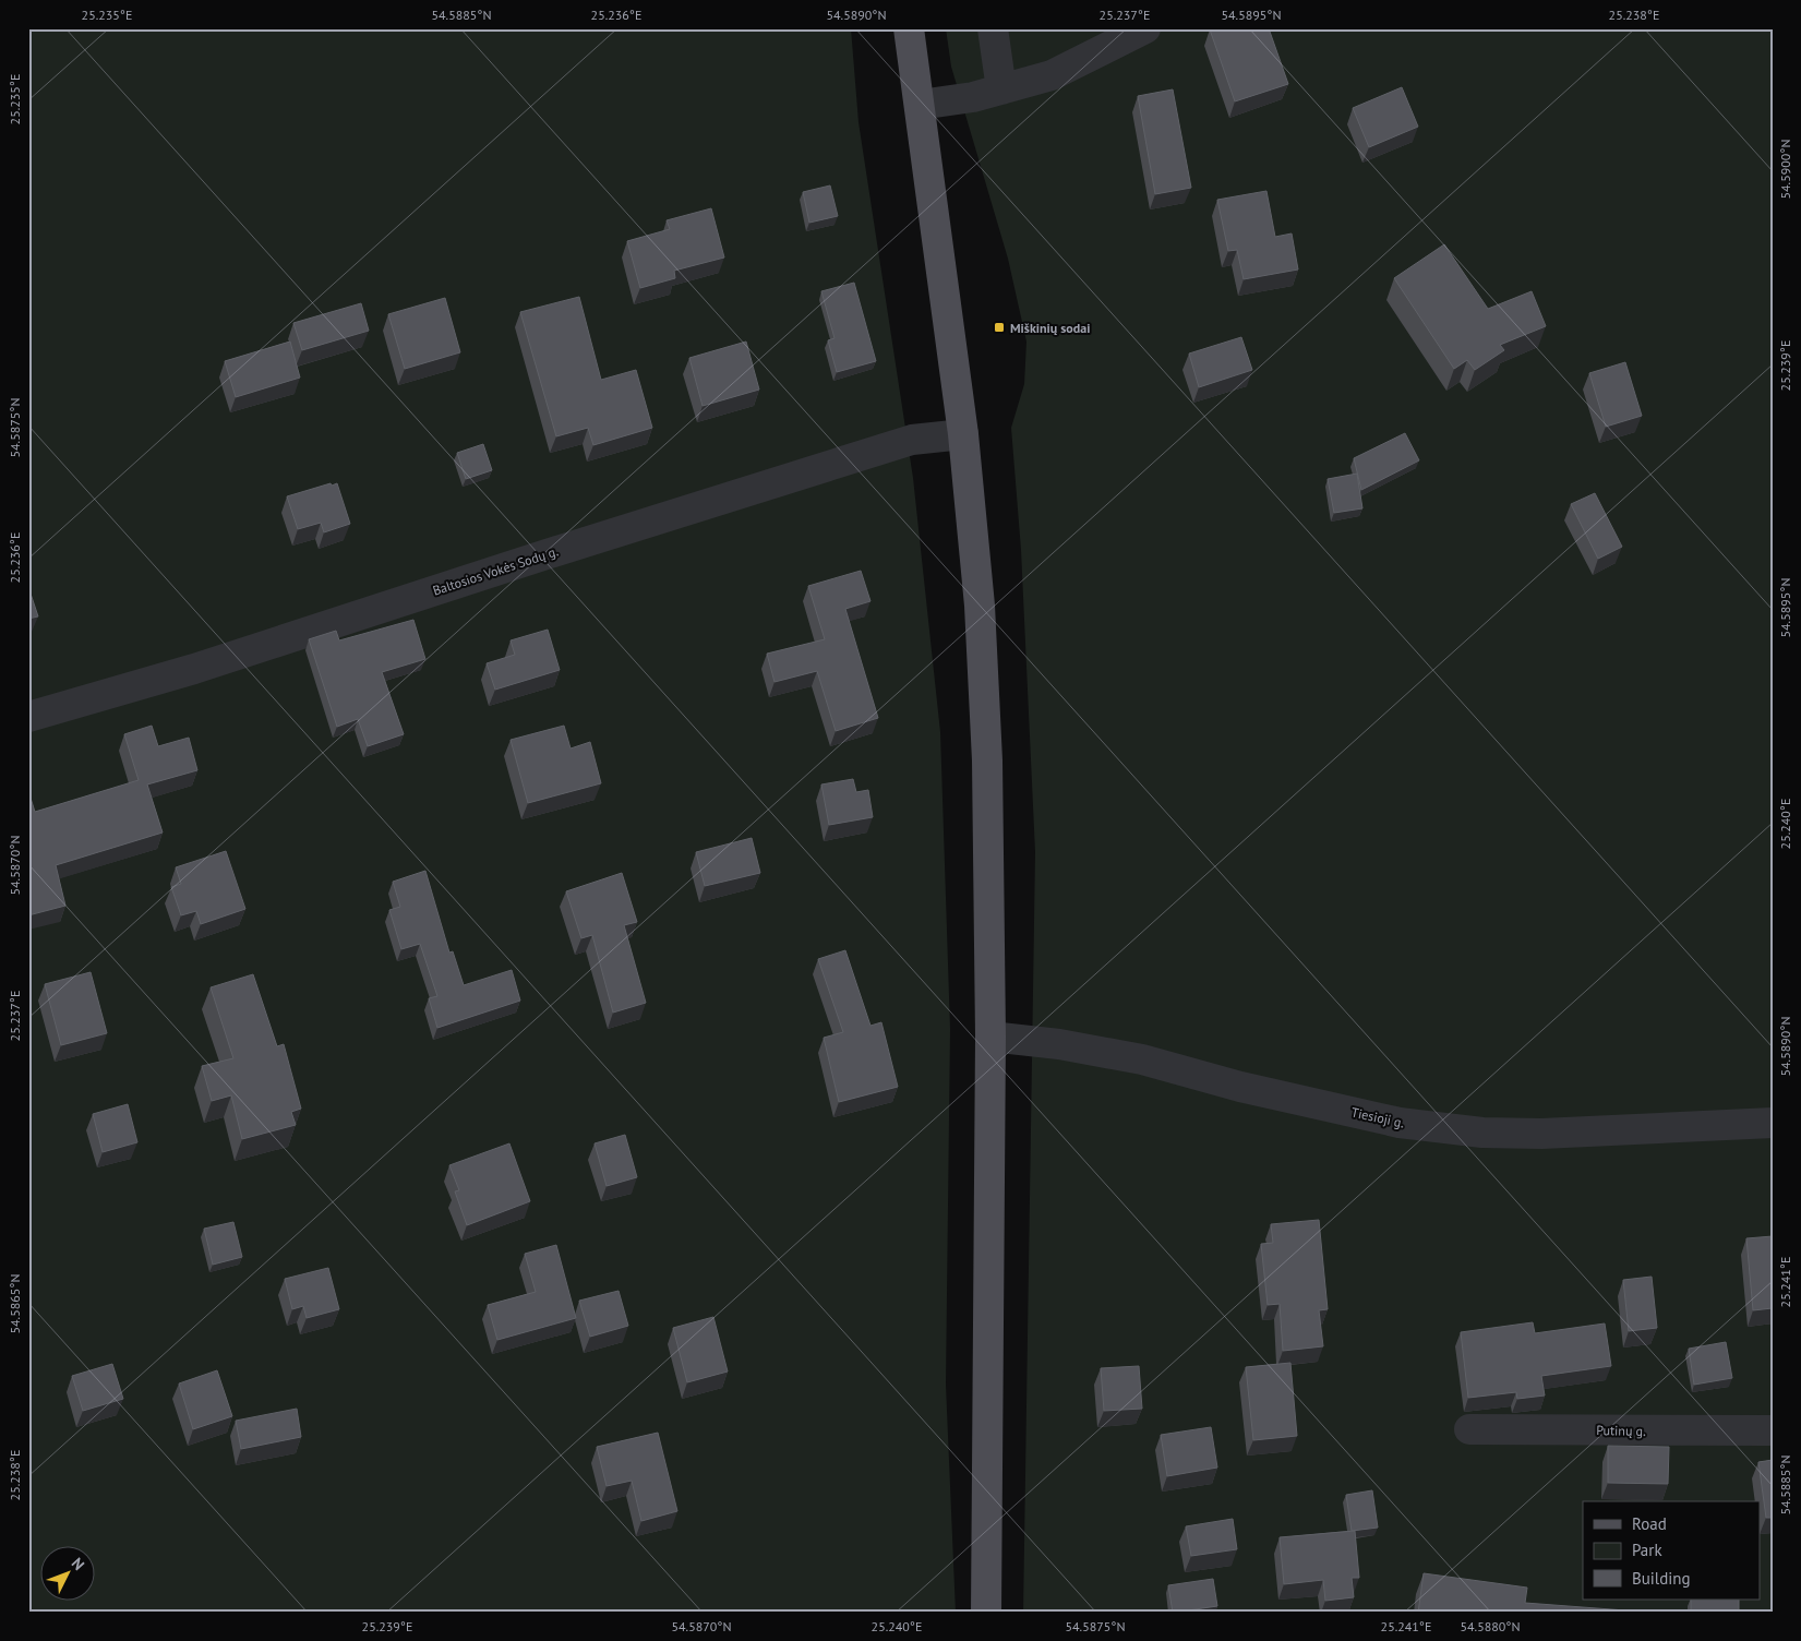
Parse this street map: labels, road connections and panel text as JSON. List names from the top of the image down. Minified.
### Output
{"streets":{"street":["Baltosios Vokės Sodų g.","Tiesioji g.","Putinų g."]},"places":{"transit":["Miškinių sodai"]},"legend":["Road","Park","Building"],"north":"top right","coordinates":["25.235°E","54.5885°N","25.236°E","54.5890°N","25.237°E","54.5895°N","25.238°E","54.5900°N","25.239°E","54.5875°N","25.240°E","54.5870°N","25.241°E","54.5865°N","54.5880°N"]}
